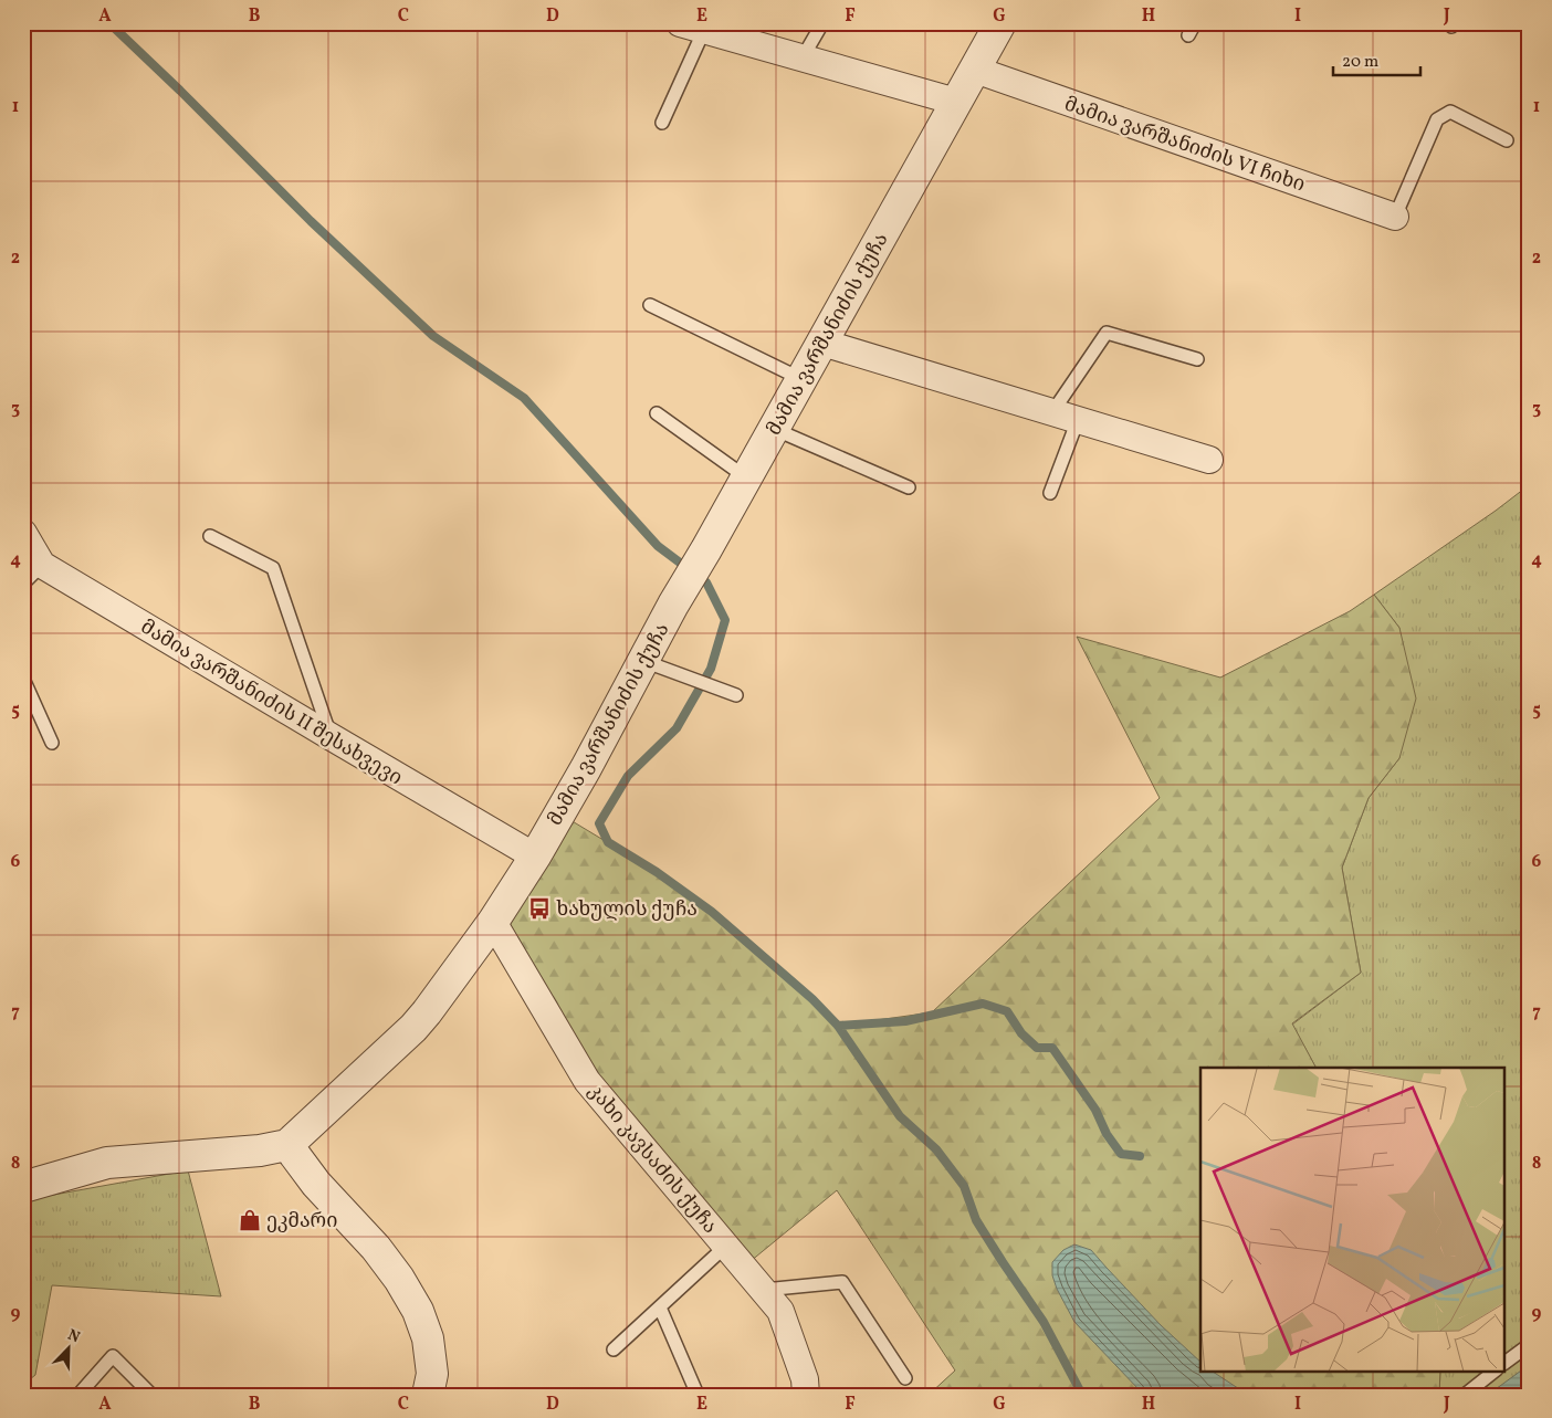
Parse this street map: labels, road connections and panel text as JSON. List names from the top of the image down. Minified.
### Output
{"streets":{"street":["მამია ვარშანიძის VI ჩიხი","მამია ვარშანიძის ქუჩა","მამია ვარშანიძის II შესახვევი","კახი კავსაძის ქუჩა"]},"crossings":[["მამია ვარშანიძის VI ჩიხი","მამია ვარშანიძის ქუჩა"],["მამია ვარშანიძის ქუჩა","მამია ვარშანიძის II შესახვევი"],["მამია ვარშანიძის ქუჩა","კახი კავსაძის ქუჩა"]],"places":{"bus stop":["ხახულის ქუჩა"],"shop":["ეკმარი"]},"scale_bar":"20 m","north":"top right","grid":{"columns":["A","B","C","D","E","F","G","H","I","J"],"rows":["1","2","3","4","5","6","7","8","9"]}}
